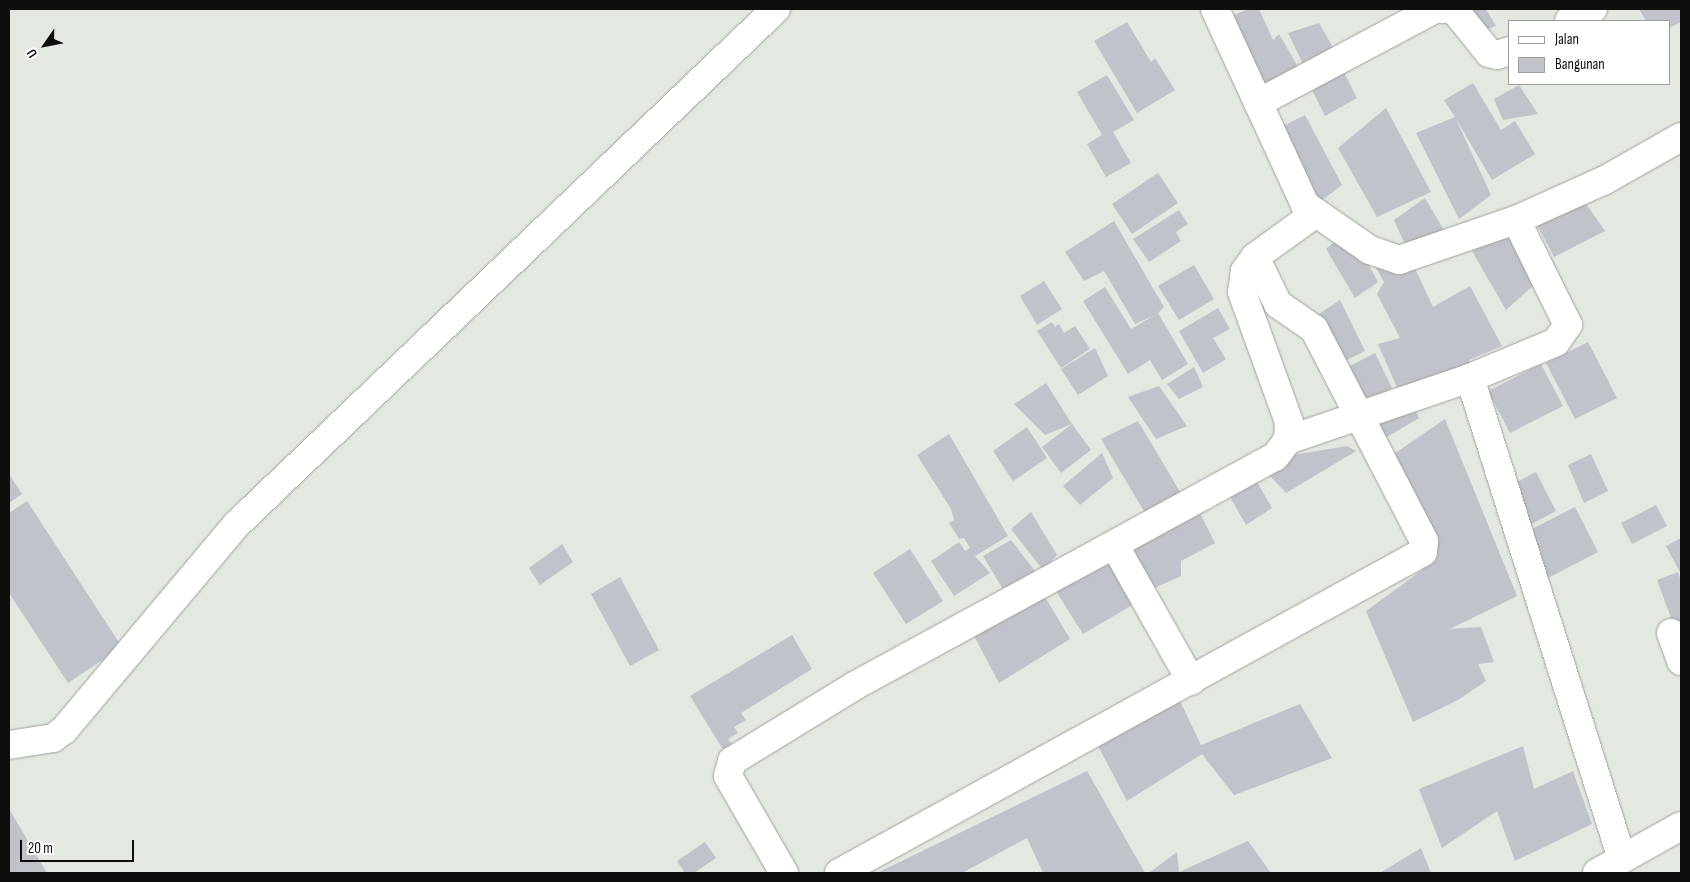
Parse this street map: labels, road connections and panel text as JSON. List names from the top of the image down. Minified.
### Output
{"legend":["Jalan","Bangunan"],"scale_bar":"20 m","north":"bottom left"}
